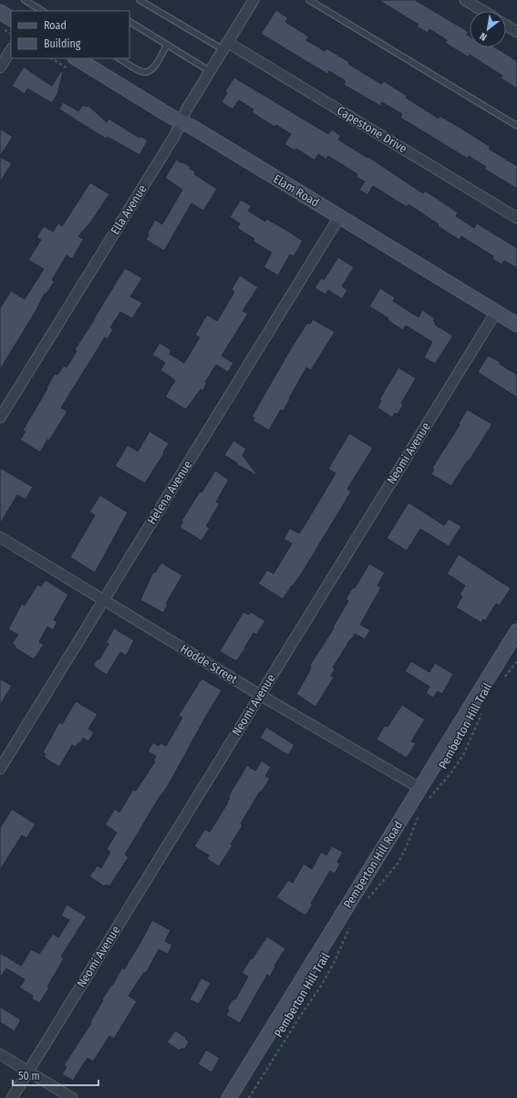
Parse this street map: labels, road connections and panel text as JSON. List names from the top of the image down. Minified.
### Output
{"streets":{"street":["Capestone Drive","Elam Road","Ella Avenue","Neomi Avenue","Helena Avenue","Hodde Street","Pemberton Hill Road"],"path":["Pemberton Hill Trail"]},"crossings":[["Capestone Drive","Ella Avenue"],["Elam Road","Ella Avenue"],["Elam Road","Neomi Avenue"],["Elam Road","Helena Avenue"],["Neomi Avenue","Hodde Street"],["Helena Avenue","Hodde Street"],["Hodde Street","Pemberton Hill Road"]],"legend":["Road","Building"],"scale_bar":"50 m","north":"bottom left"}
